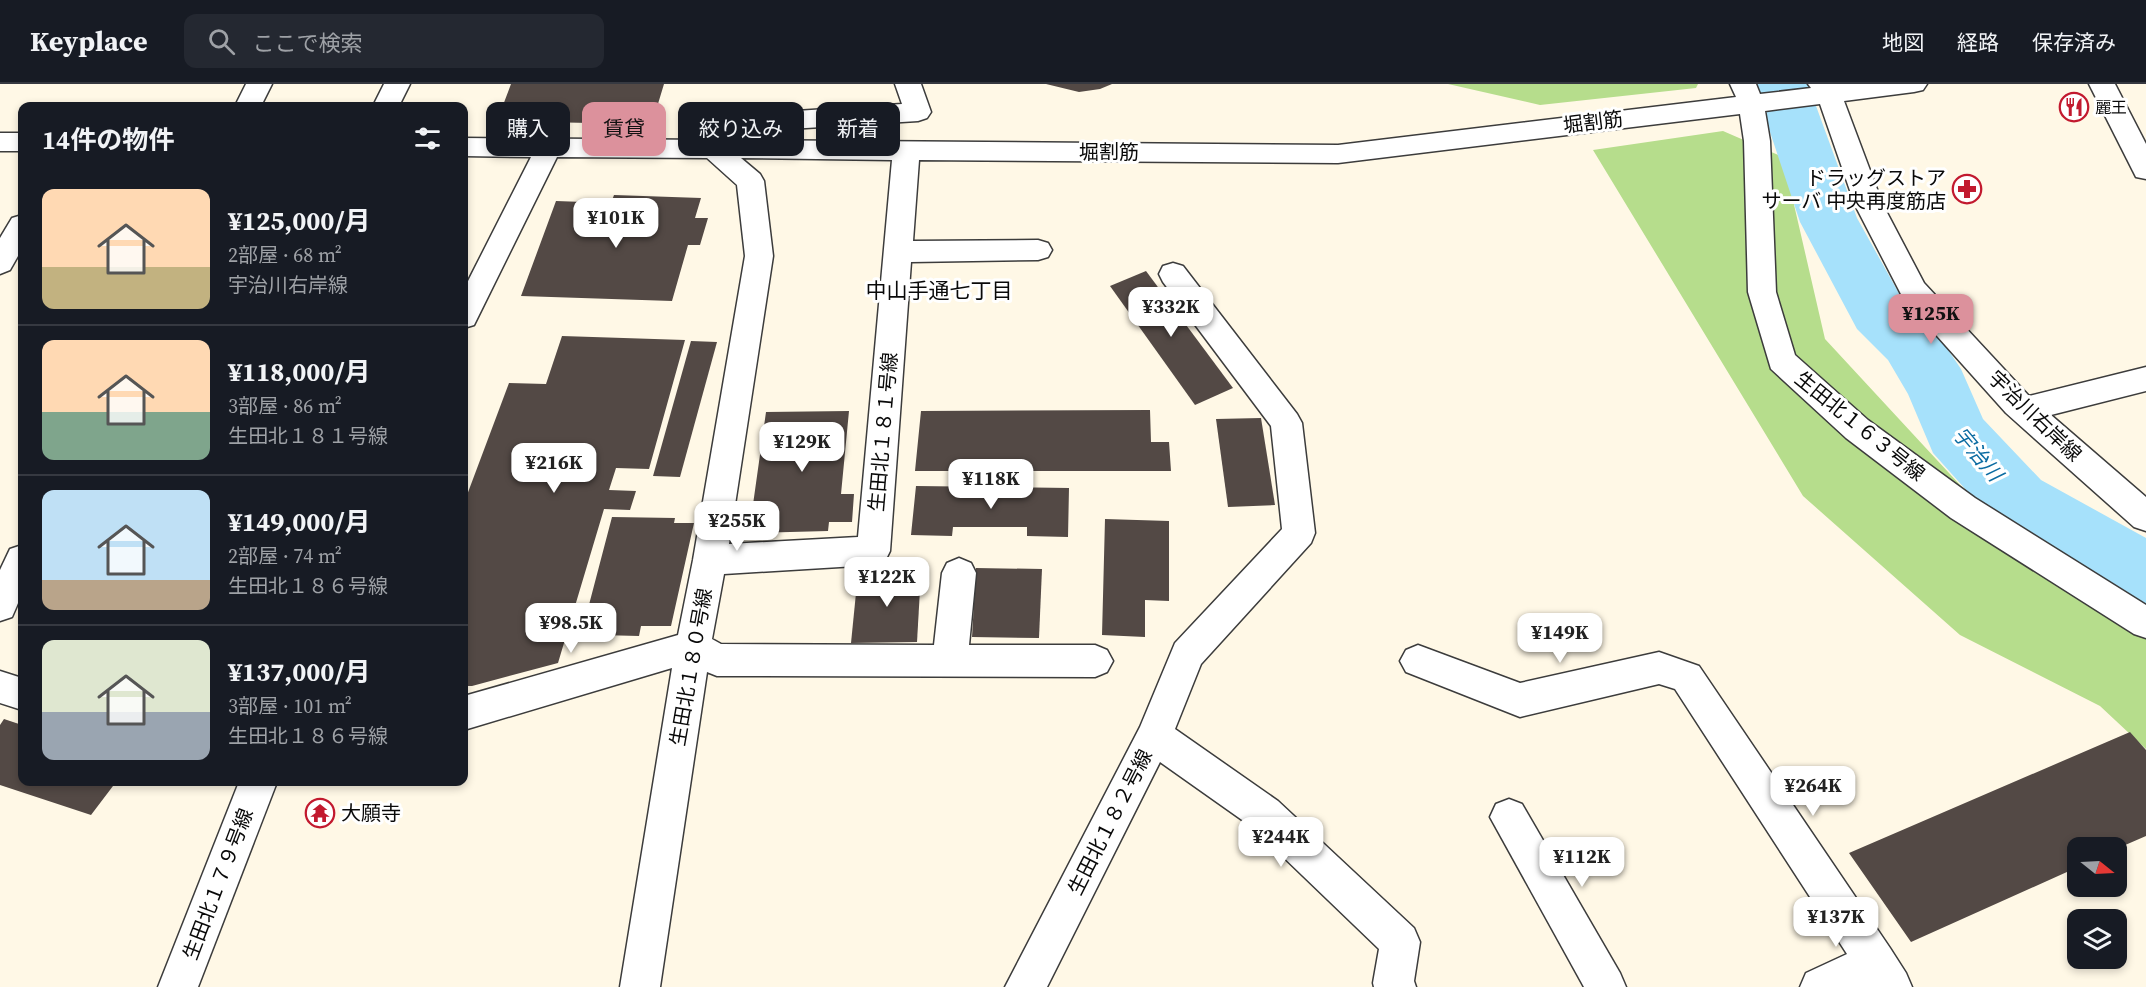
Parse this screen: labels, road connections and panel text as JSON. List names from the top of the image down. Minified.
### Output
{"streets":{"street":["堀割筋","宇治川右岸線","生田北１６３号線","生田北１８１号線","生田北１８０号線","生田北１８２号線","生田北１７９号線"]},"crossings":[["堀割筋","宇治川右岸線"],["堀割筋","生田北１６３号線"],["堀割筋","生田北１８１号線"],["生田北１８１号線","生田北１８０号線"]],"districts":["中山手通七丁目"],"water":["宇治川"],"places":{"restaurant":["麗王"],"pharmacy":["ドラッグストア サーバ 中央再度筋店"],"temple":["大願寺"]},"north":"right","page":{"header":"Keyplace","search":"ここで検索","nav":["地図","経路","保存済み"],"chip":["購入","賃貸","絞り込み","新着"],"heading":"14件の物件","list":[{"name":"¥125,000/月","note":"2部屋 · 68 m² · 宇治川右岸線"},{"name":"¥118,000/月","note":"3部屋 · 86 m² · 生田北１８１号線"},{"name":"¥149,000/月","note":"2部屋 · 74 m² · 生田北１８６号線"},{"name":"¥137,000/月","note":"3部屋 · 101 m² · 生田北１８６号線"}],"price":["¥101K","¥332K","¥125K","¥129K","¥216K","¥118K","¥255K","¥122K","¥98.5K","¥149K","¥264K","¥244K","¥112K","¥137K"]}}
